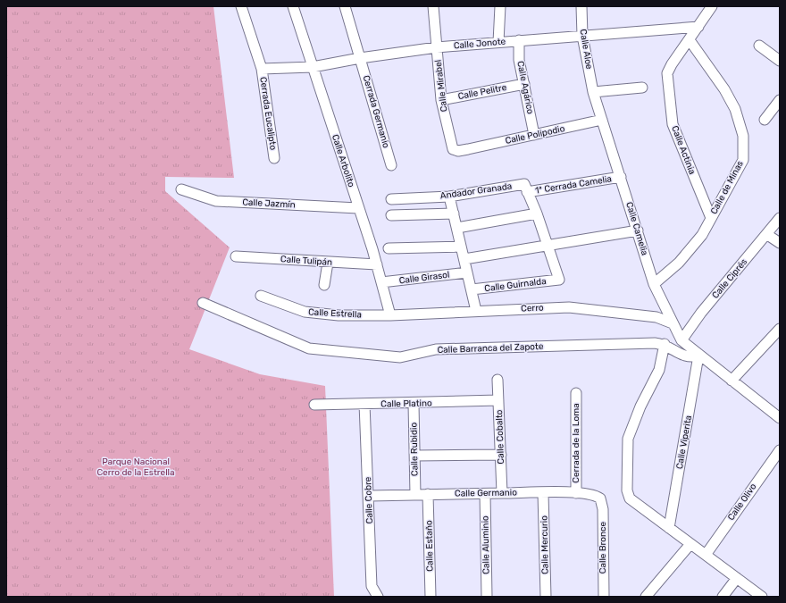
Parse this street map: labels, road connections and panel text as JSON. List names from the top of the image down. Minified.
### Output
{"streets":{"street":["Calle Jonote","Calle Aloe","Calle Mirabel","Calle Agárico","Calle Pelitre","Cerrada Germanio","Cerrada Eucalipto","Calle Polipodio","Calle Actinia","Calle Arbolito","1ª Cerrada Camelia","Calle de Minas","Andador Granada","Calle Jazmín","Calle Camelia","Calle Tulipán","Calle Girasol","Calle Ciprés","Calle Guirnalda","Cerro","Calle Estrella","Calle Barranca del Zapote","Calle Platino","Calle Cobalto","Calle Viperita","Cerrada de la Loma","Calle Rubidio","Calle Germanio","Calle Cobre","Calle Olivo","Calle Aluminio","Calle Mercurio","Calle Estaño","Calle Bronce"]},"crossings":[["Calle Jonote","Calle Aloe"],["Calle Jonote","Calle Mirabel"],["Calle Jonote","Calle Agárico"],["Calle Jonote","Cerrada Germanio"],["Calle Jonote","Cerrada Eucalipto"],["Calle Jonote","Calle Actinia"],["Calle Jonote","Calle Arbolito"],["Calle Aloe","Calle Camelia"],["Calle Mirabel","Calle Pelitre"],["Calle Mirabel","Calle Polipodio"],["Calle Agárico","Calle Pelitre"],["Calle Agárico","Calle Polipodio"],["Calle Polipodio","Calle Camelia"],["Calle Actinia","Calle de Minas"],["Calle Arbolito","Calle Jazmín"],["Calle Arbolito","Calle Tulipán"],["Calle Arbolito","Calle Girasol"],["Calle Arbolito","Cerro"],["Calle Arbolito","Calle Estrella"],["1ª Cerrada Camelia","Andador Granada"],["1ª Cerrada Camelia","Calle Camelia"],["Calle de Minas","Calle Camelia"],["Calle Camelia","Calle Ciprés"],["Calle Camelia","Cerro"],["Calle Camelia","Calle Viperita"],["Cerro","Calle Estrella"],["Calle Platino","Calle Cobalto"],["Calle Platino","Calle Rubidio"],["Calle Platino","Calle Cobre"],["Calle Cobalto","Calle Germanio"],["Cerrada de la Loma","Calle Germanio"],["Calle Rubidio","Calle Germanio"],["Calle Germanio","Calle Cobre"],["Calle Germanio","Calle Aluminio"],["Calle Germanio","Calle Mercurio"],["Calle Germanio","Calle Estaño"],["Calle Germanio","Calle Bronce"]],"parks":["Parque Nacional Cerro de la Estrella"]}
